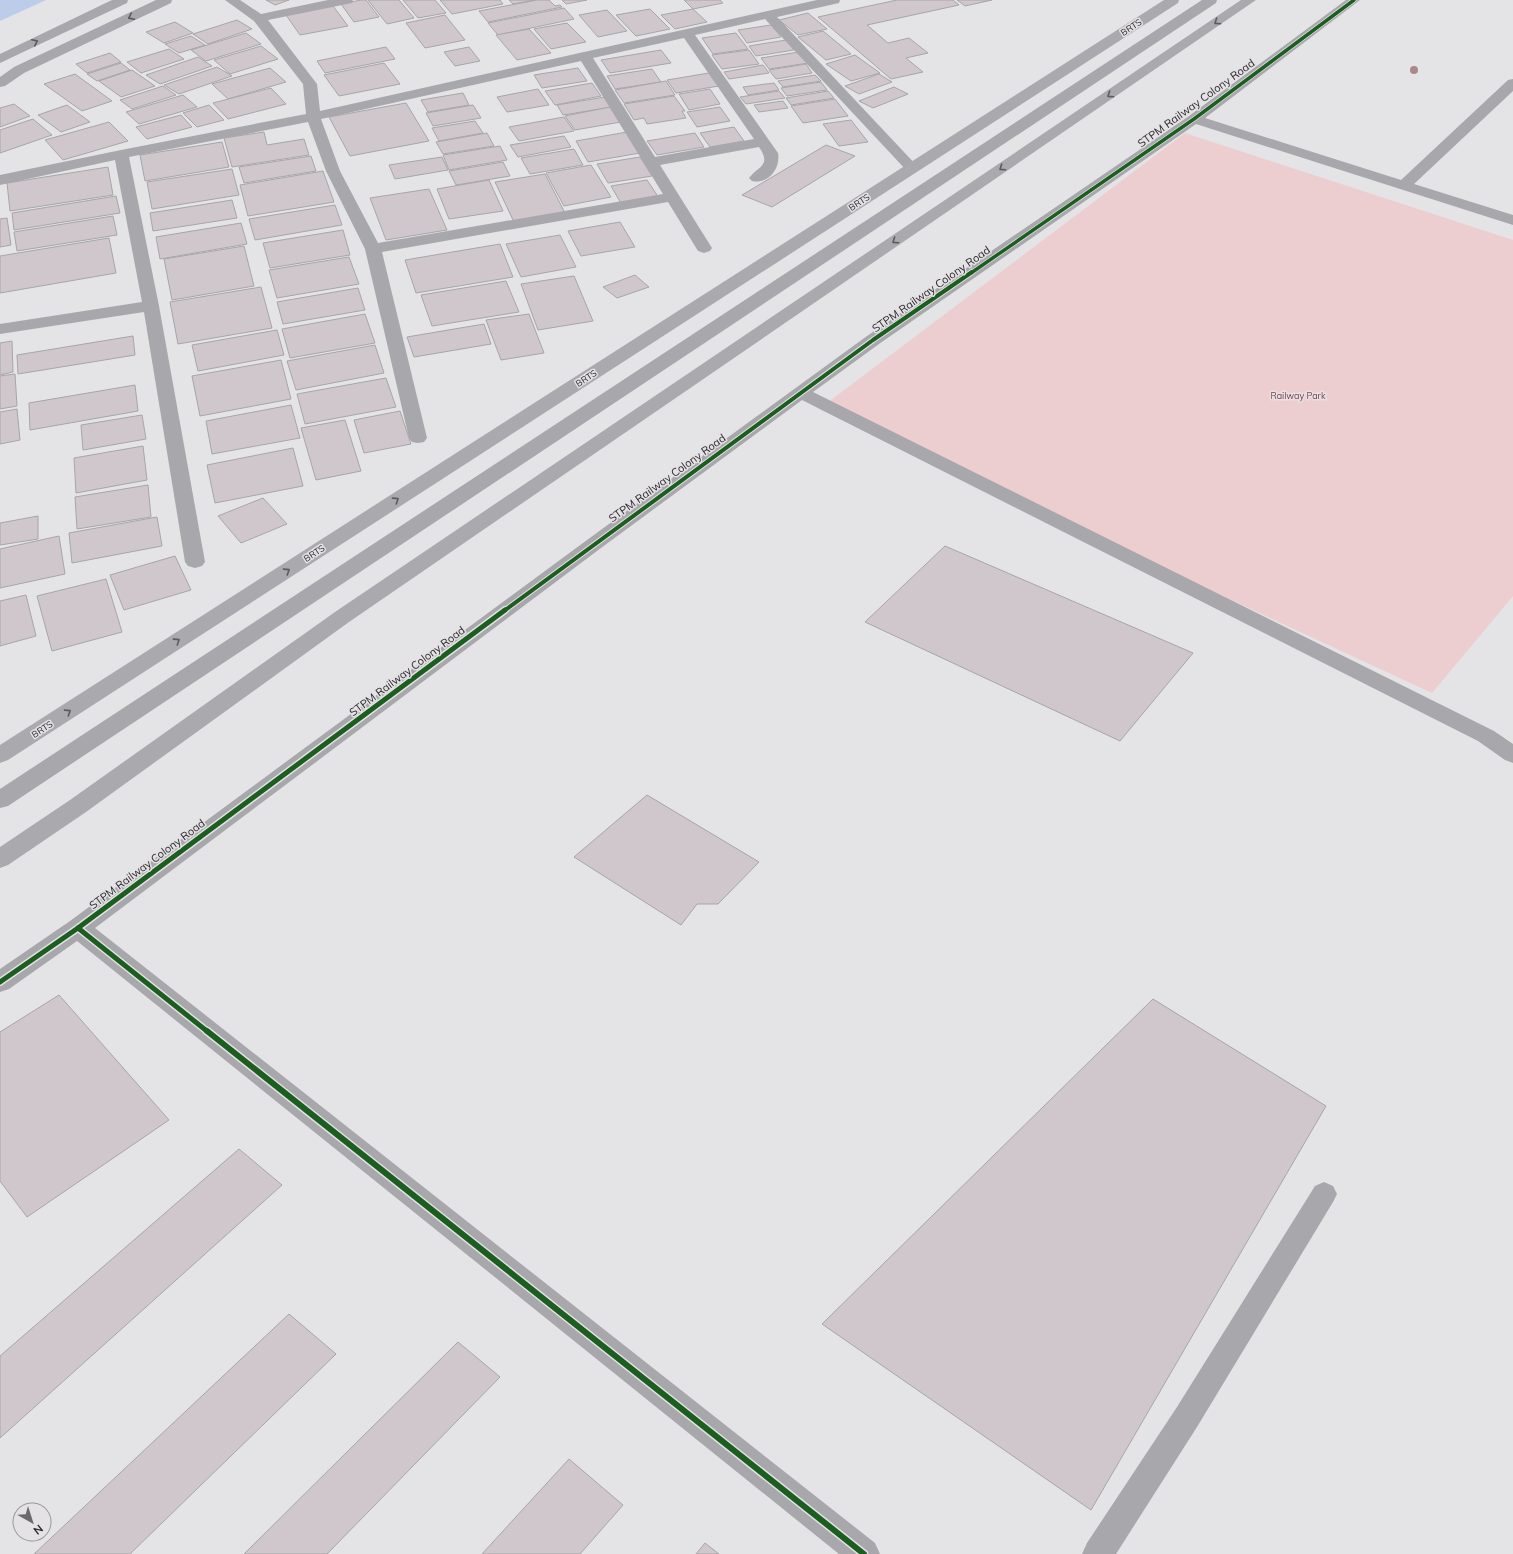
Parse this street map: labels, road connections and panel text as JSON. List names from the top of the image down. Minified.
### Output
{"streets":{"main road":["BRTS"],"street":["STPM Railway Colony Road"]},"parks":["Railway Park"],"north":"bottom right"}
